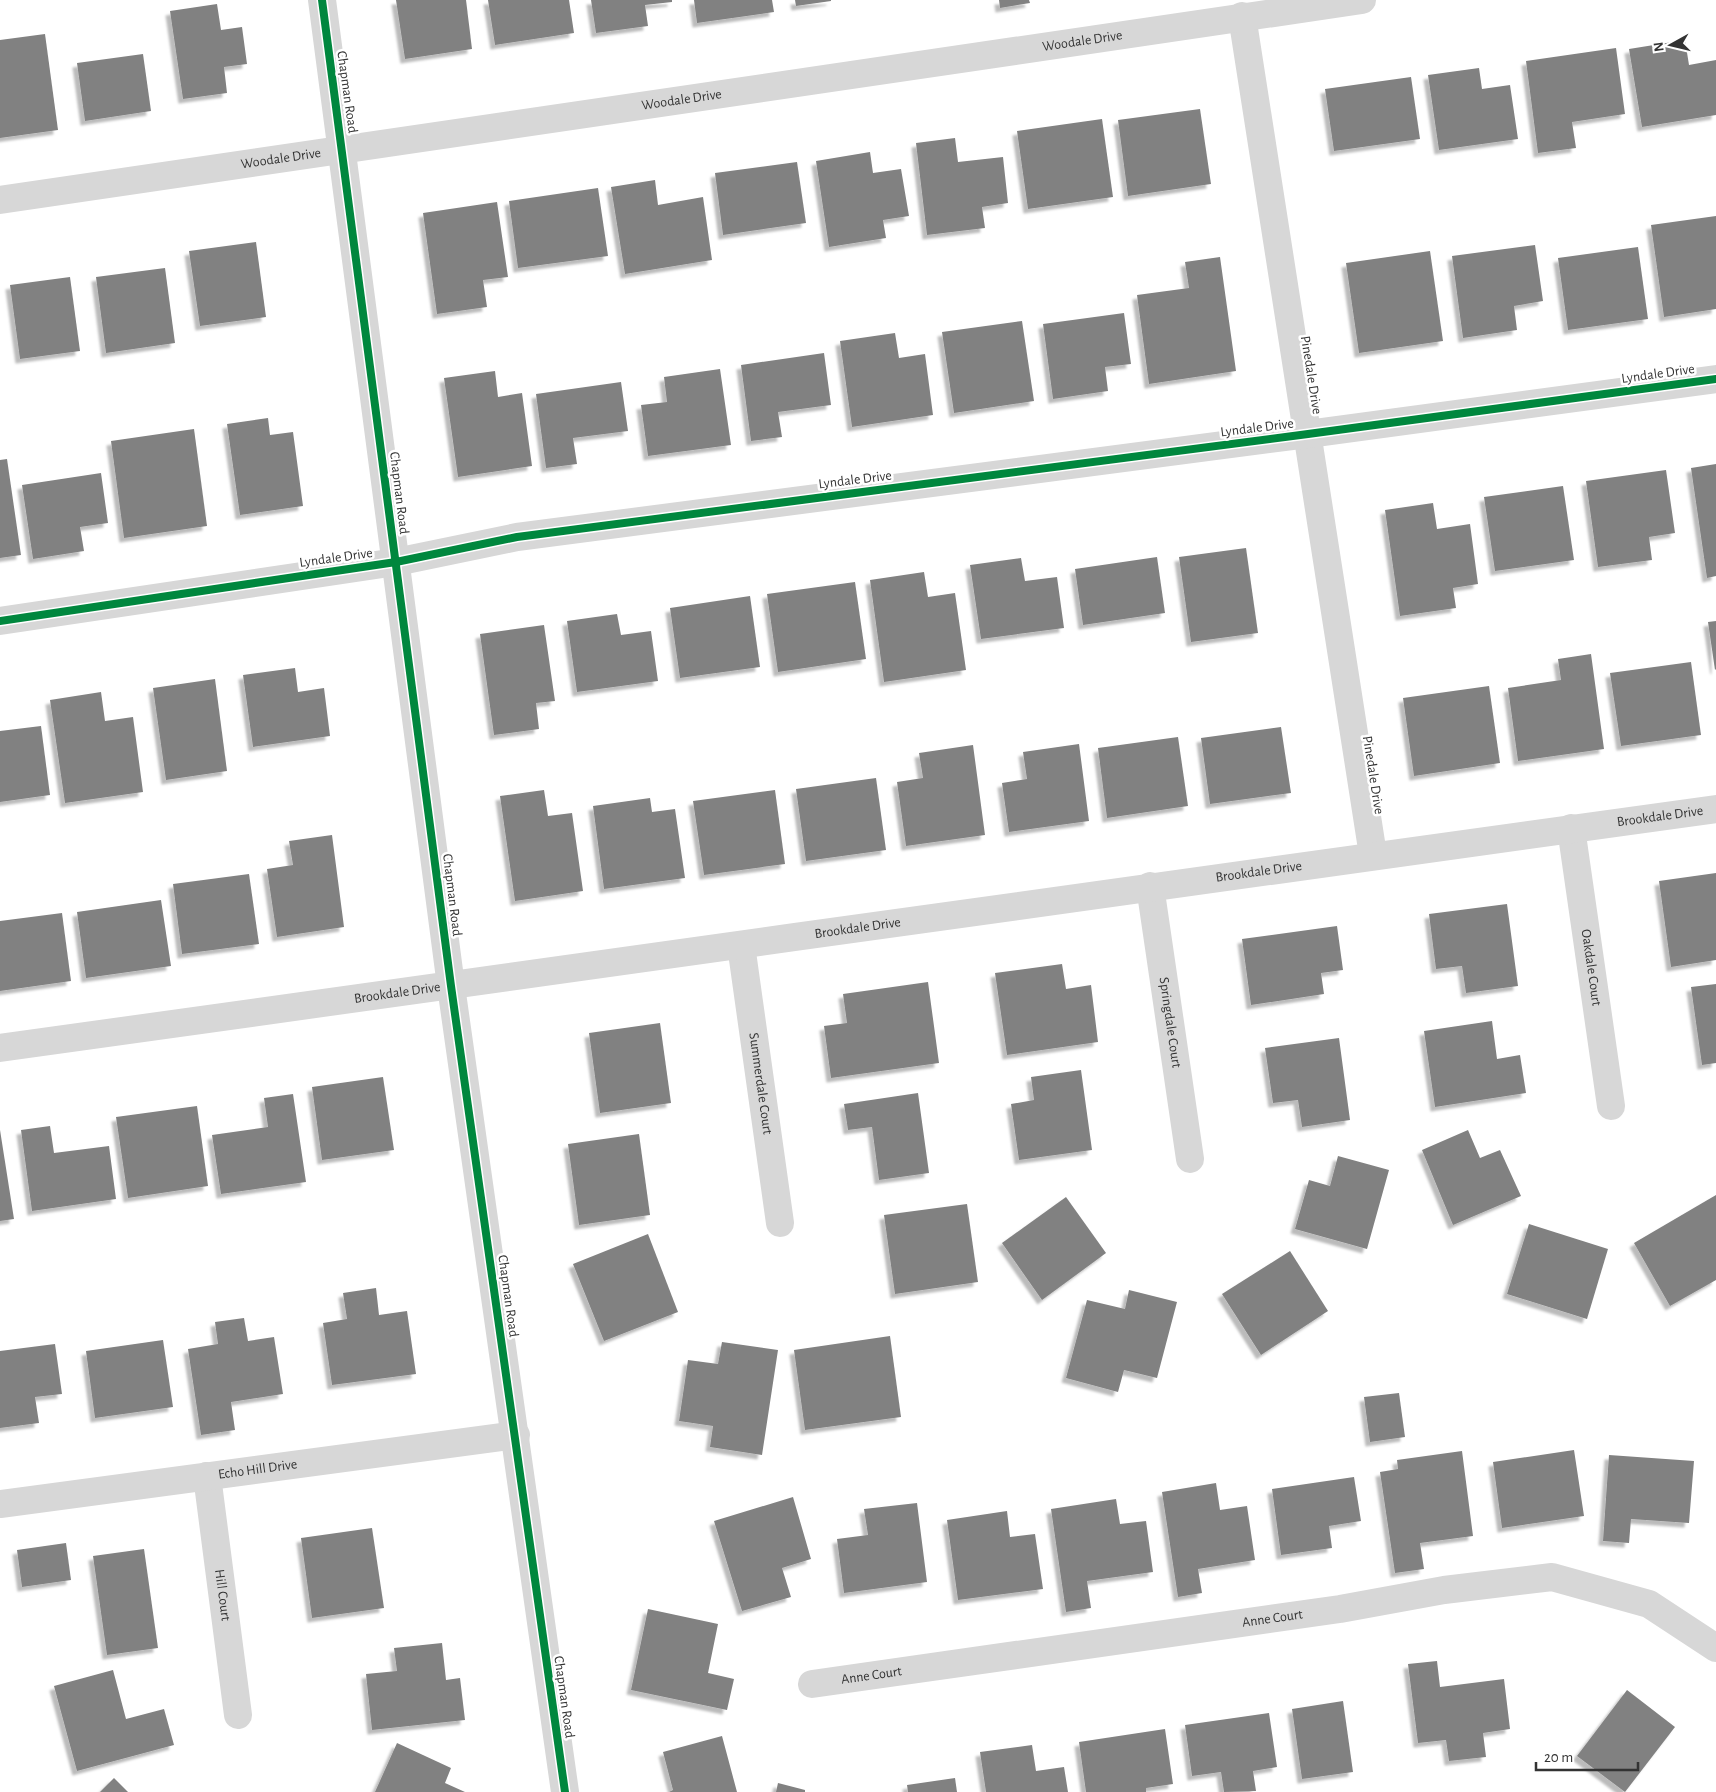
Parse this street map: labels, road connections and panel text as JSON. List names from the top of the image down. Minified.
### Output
{"streets":{"street":["Woodale Drive","Chapman Road","Lyndale Drive","Pinedale Drive","Brookdale Drive","Oakdale Court","Springdale Court","Summerdale Court","Echo Hill Drive","Hill Court","Anne Court"]},"crossings":[["Woodale Drive","Chapman Road"],["Woodale Drive","Pinedale Drive"],["Chapman Road","Lyndale Drive"],["Chapman Road","Brookdale Drive"],["Chapman Road","Echo Hill Drive"],["Lyndale Drive","Pinedale Drive"],["Pinedale Drive","Brookdale Drive"],["Brookdale Drive","Oakdale Court"],["Brookdale Drive","Springdale Court"],["Brookdale Drive","Summerdale Court"],["Echo Hill Drive","Hill Court"]],"scale_bar":"20 m","north":"left"}
